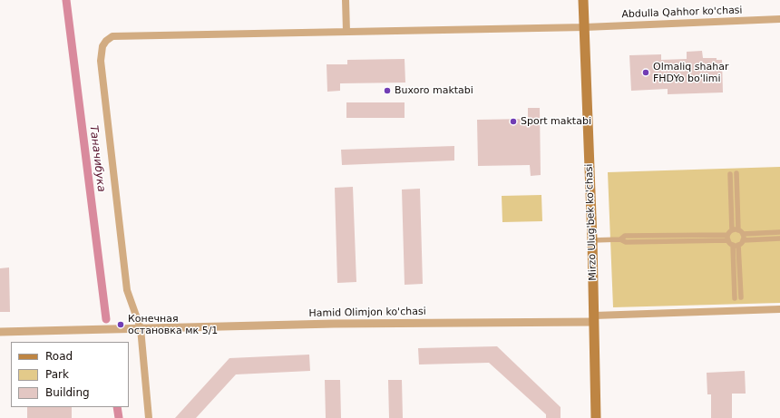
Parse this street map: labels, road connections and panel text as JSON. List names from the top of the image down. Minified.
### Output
{"streets":{"main road":["Mirzo Ulug'bek ko'chasi"],"street":["Abdulla Qahhor ko'chasi","Hamid Olimjon ko'chasi"]},"crossings":[["Abdulla Qahhor ko'chasi","Mirzo Ulug'bek ko'chasi"],["Abdulla Qahhor ko'chasi","Hamid Olimjon ko'chasi"],["Mirzo Ulug'bek ko'chasi","Hamid Olimjon ko'chasi"]],"water":["Таначибука"],"places":["Olmaliq shahar FHDYo bo'limi","Buxoro maktabi","Sport maktabi","Конечная остановка мк 5/1"],"legend":["Road","Park","Building"]}
